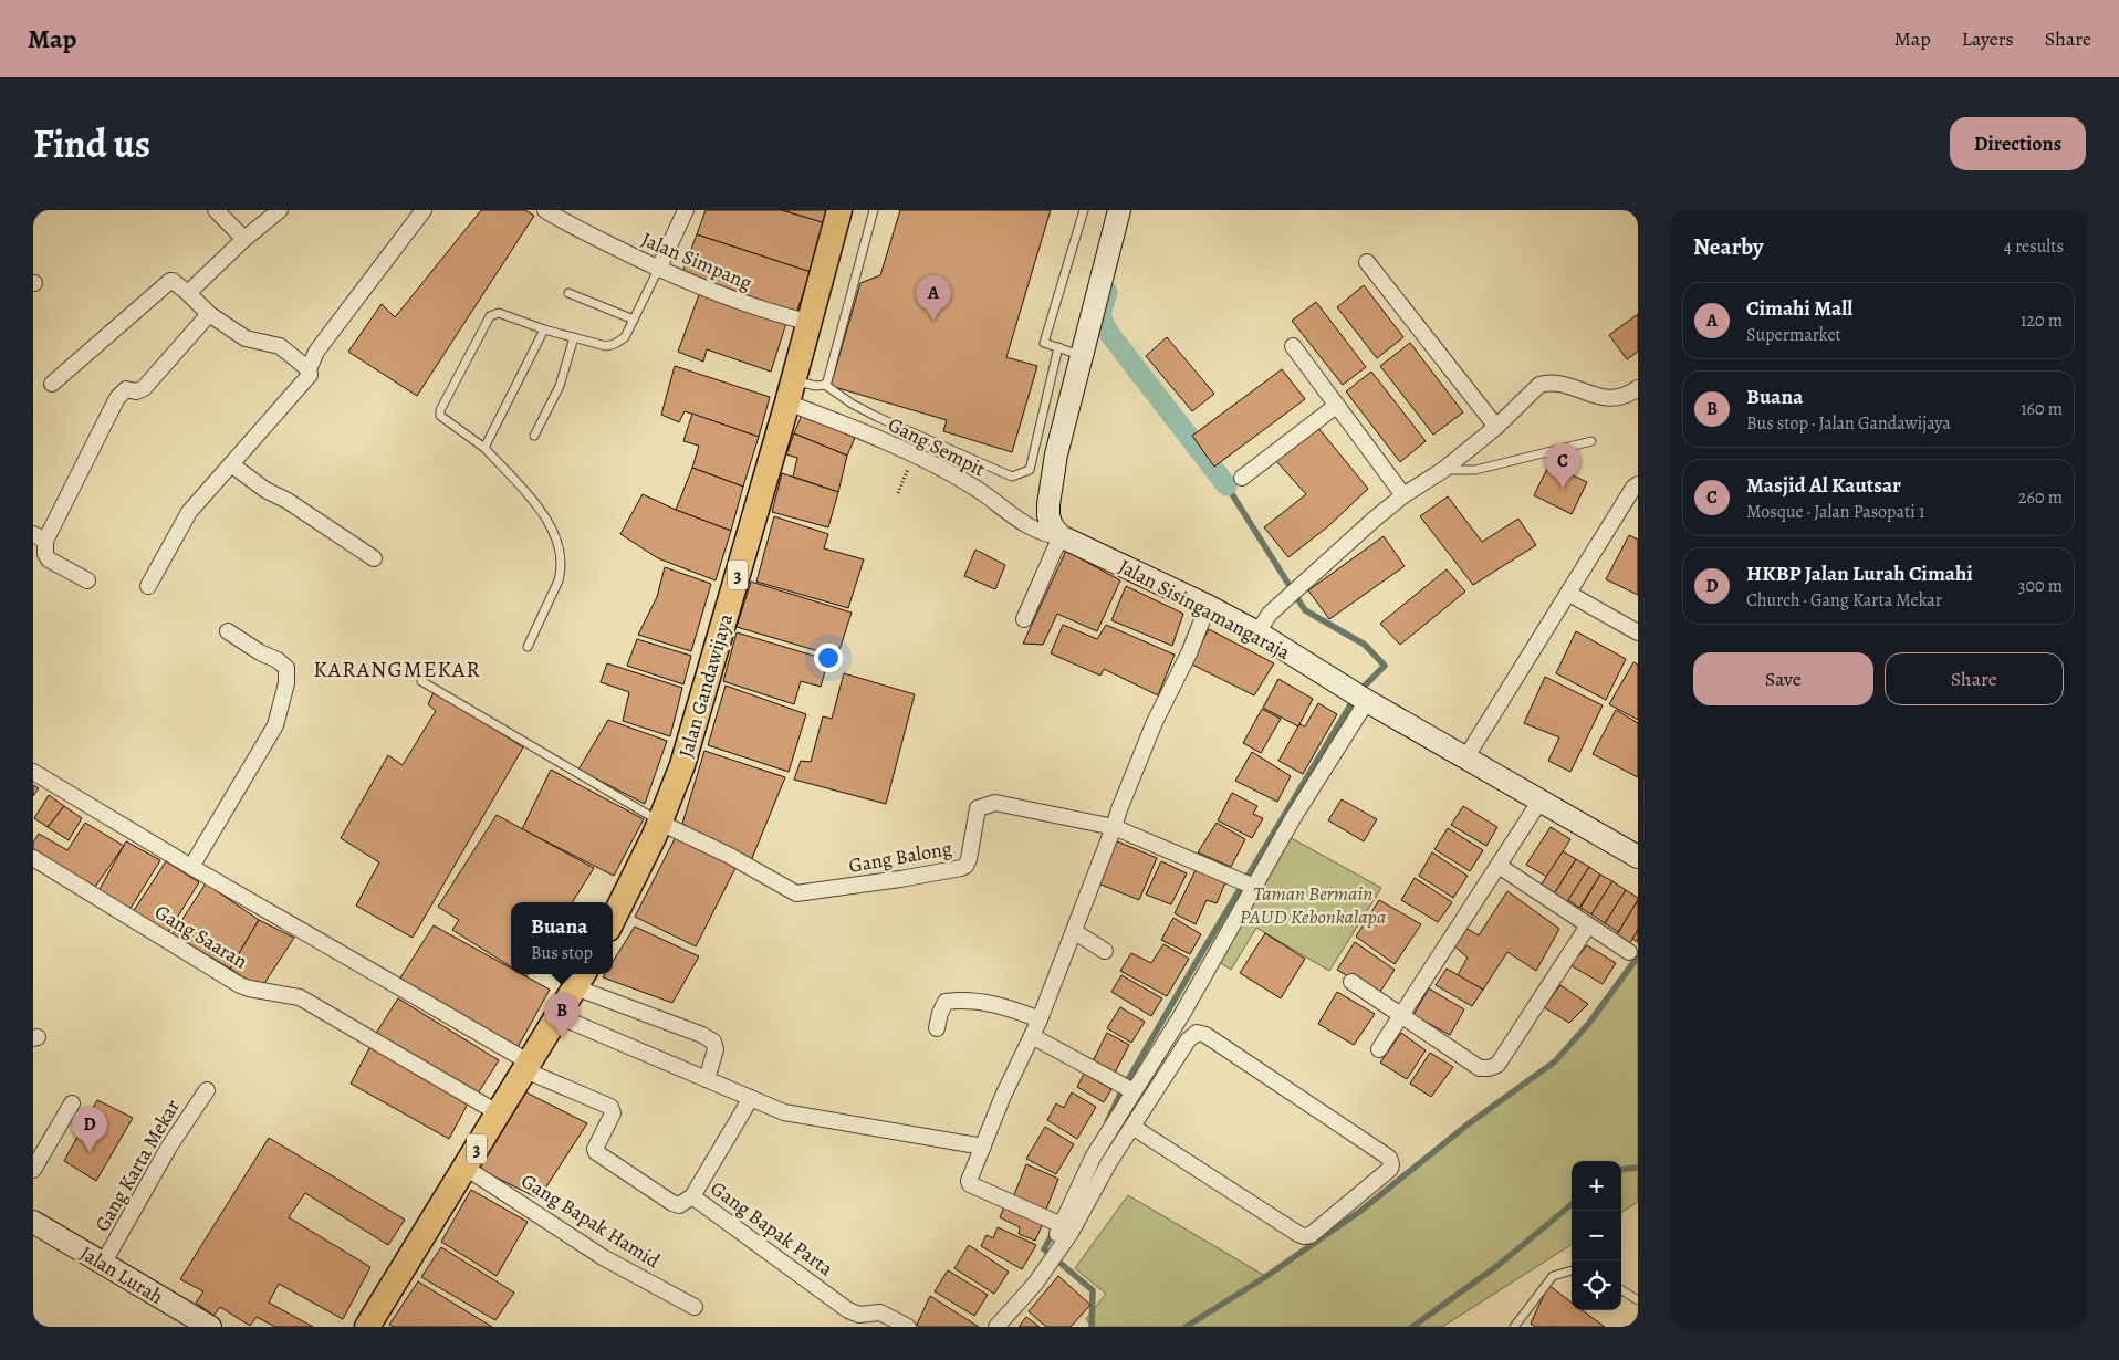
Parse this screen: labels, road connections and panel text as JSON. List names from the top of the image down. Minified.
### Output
{"streets":{"main road":["3","Jalan Sisingamangaraja","Jalan Gandawijaya","Jalan Lurah"],"street":["Jalan Simpang","Gang Sempit","Gang Balong","Gang Saaran","Gang Karta Mekar","Gang Bapak Hamid","Gang Bapak Parta"]},"crossings":[["Jalan Simpang","Jalan Gandawijaya"],["Gang Sempit","Jalan Sisingamangaraja"],["Gang Sempit","Jalan Gandawijaya"],["3","Gang Saaran"],["3","Gang Bapak Hamid"],["3","Gang Bapak Parta"],["Jalan Gandawijaya","Gang Balong"],["Gang Karta Mekar","Jalan Lurah"]],"districts":["KARANGMEKAR"],"parks":["Taman Bermain PAUD Kebonkalapa"],"page":{"header":"Map","nav":["Map","Layers","Share"],"title":"Find us","buttons":["Directions",["Save","Share"]],"heading":["Nearby","4 results"],"pins":["A","C","B","D"],"list":[{"mark":"A","name":"Cimahi Mall","note":"Supermarket","value":"120 m"},{"mark":"B","name":"Buana","note":"Bus stop · Jalan Gandawijaya","value":"160 m"},{"mark":"C","name":"Masjid Al Kautsar","note":"Mosque · Jalan Pasopati 1","value":"260 m"},{"mark":"D","name":"HKBP Jalan Lurah Cimahi","note":"Church · Gang Karta Mekar","value":"300 m"}],"popup":["Buana","Bus stop"],"map_buttons":["+","−"]}}
